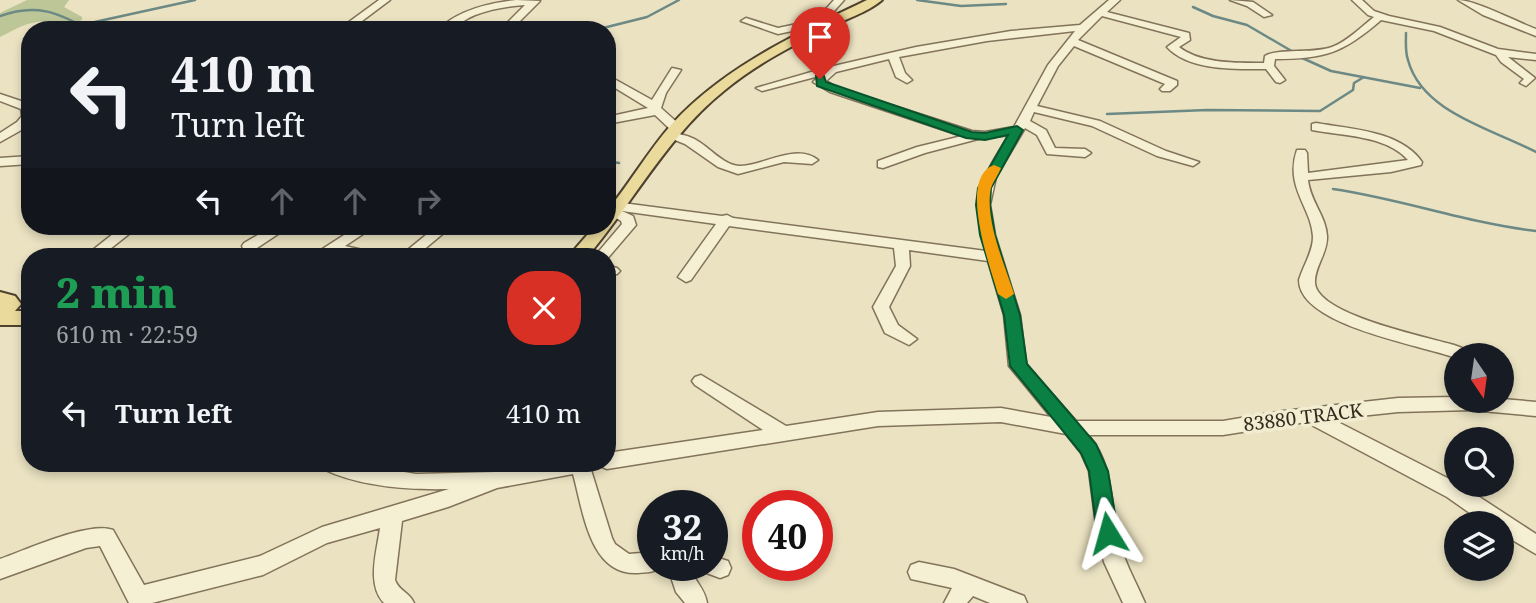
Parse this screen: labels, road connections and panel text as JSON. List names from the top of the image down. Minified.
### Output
{"streets":{"street":["83880 TRACK"]},"north":"bottom","page":{"turn":["410 m","Turn left"],"heading":["2 min","610 m · 22:59"],"list":[{"name":"Turn left","value":"410 m"}],"speed":"32 km/h","limit":"40"}}
